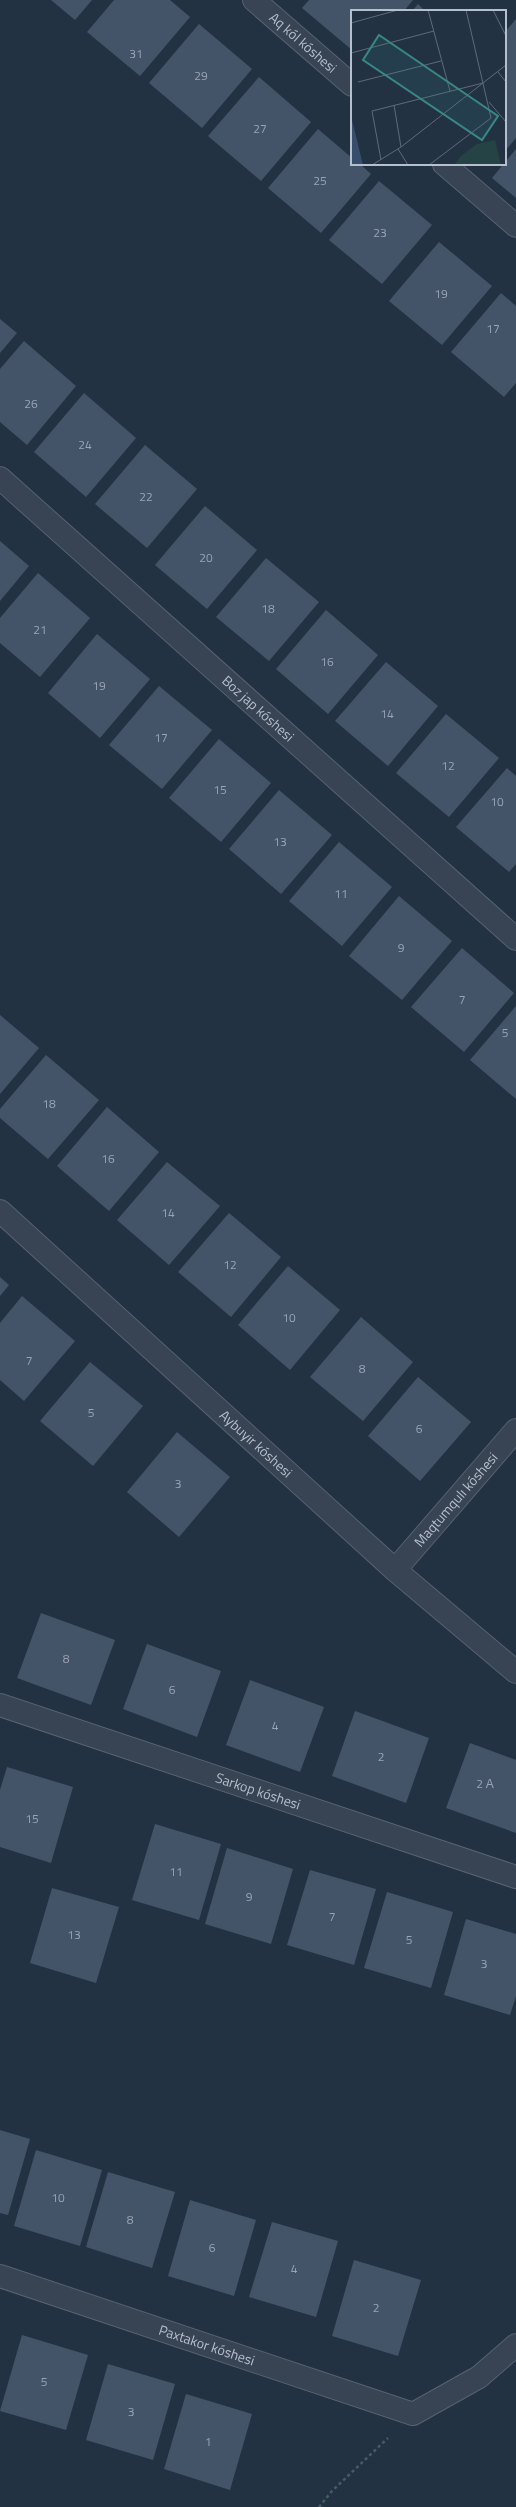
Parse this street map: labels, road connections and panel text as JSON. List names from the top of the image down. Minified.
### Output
{"streets":{"street":["Aq kól kóshesi","Boz jap kóshesi","Aybuyir kóshesi","Maqtumqulı kóshesi","Sarkop kóshesi","Paxtakor kóshesi"]},"crossings":[["Aybuyir kóshesi","Maqtumqulı kóshesi"]],"house_numbers":["31","29","27","25","23","19","17","26","24","22","20","18","21","16","19","14","17","12","15","10","13","11","9","7","5","18","16","14","12","10","7","8","5","6","3","8","6","4","2","2 А","15","11","9","7","13","5","3","10","8","6","4","2","5","3","1"]}
